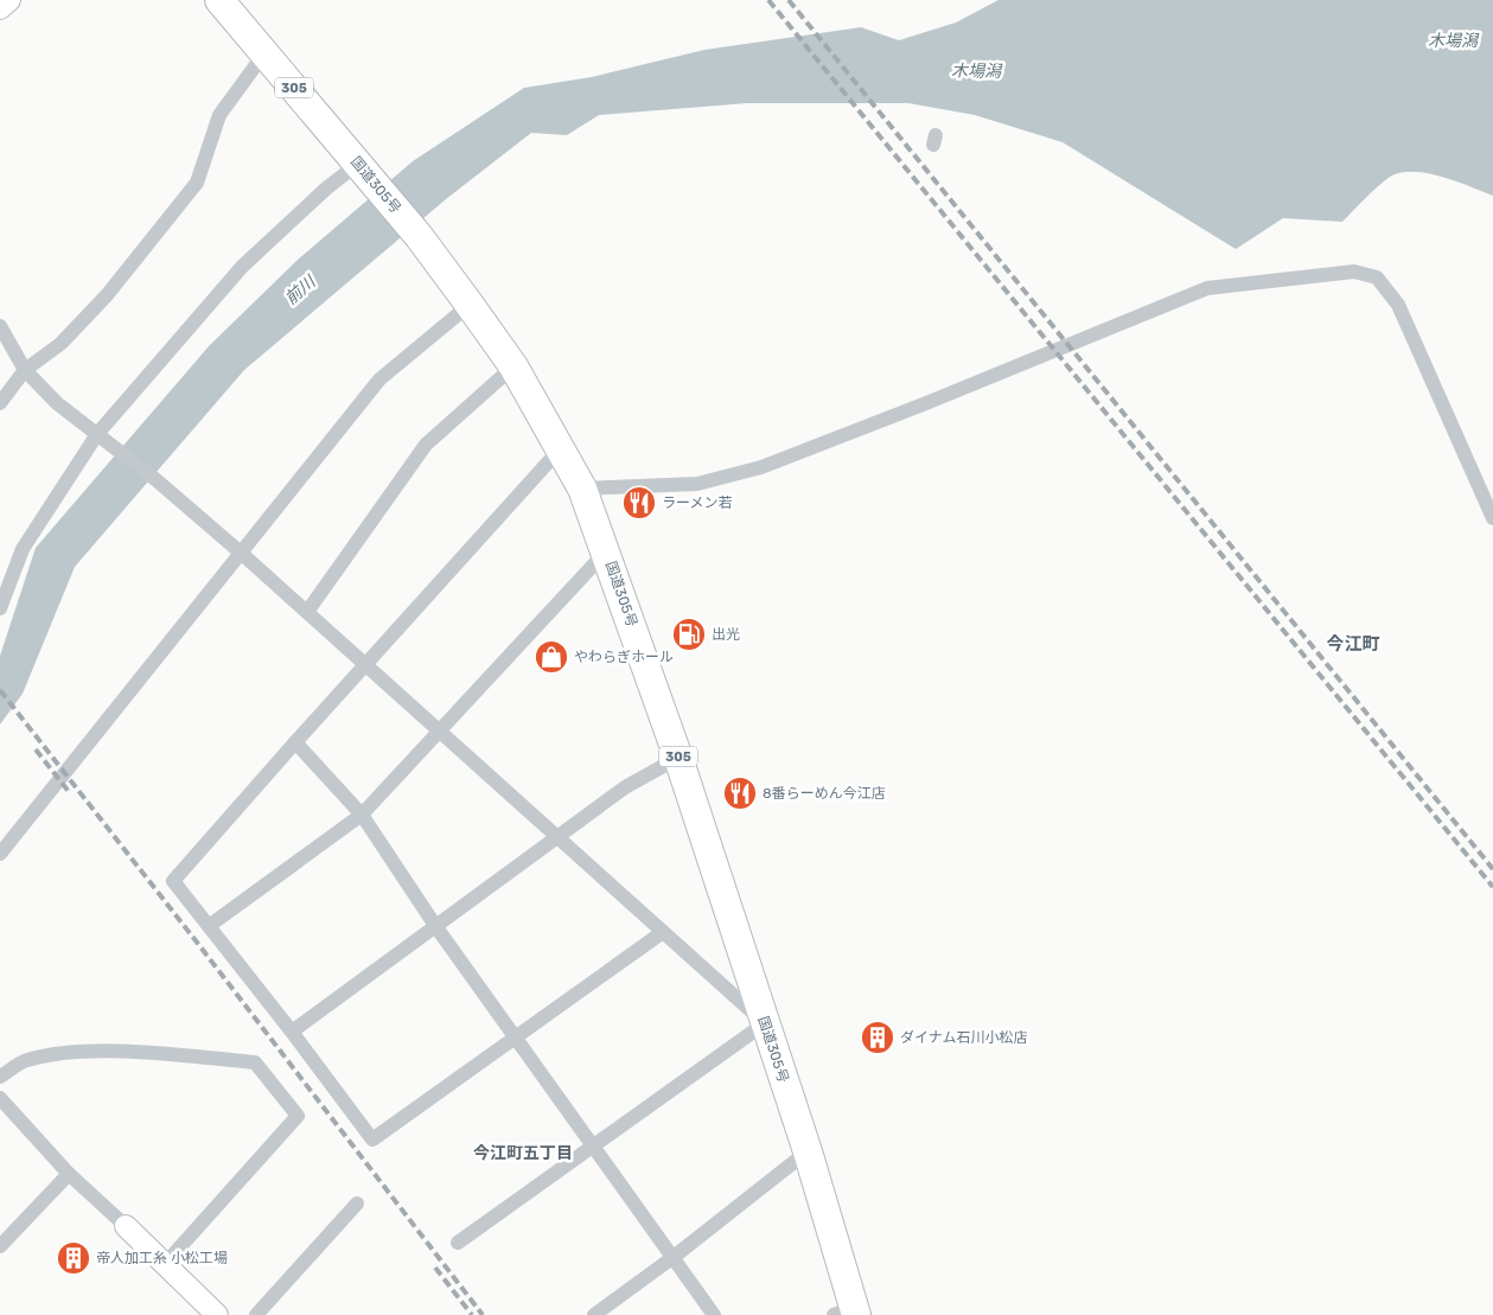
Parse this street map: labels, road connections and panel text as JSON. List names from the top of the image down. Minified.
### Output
{"streets":{"highway":["305","国道305号"]},"districts":["今江町","今江町五丁目"],"water":["木場潟","前川"],"places":{"restaurant":["ラーメン若","8番らーめん今江店"],"fuel station":["出光"],"shop":["やわらぎホール"],"building":["ダイナム石川小松店","帝人加工糸 小松工場"]}}
